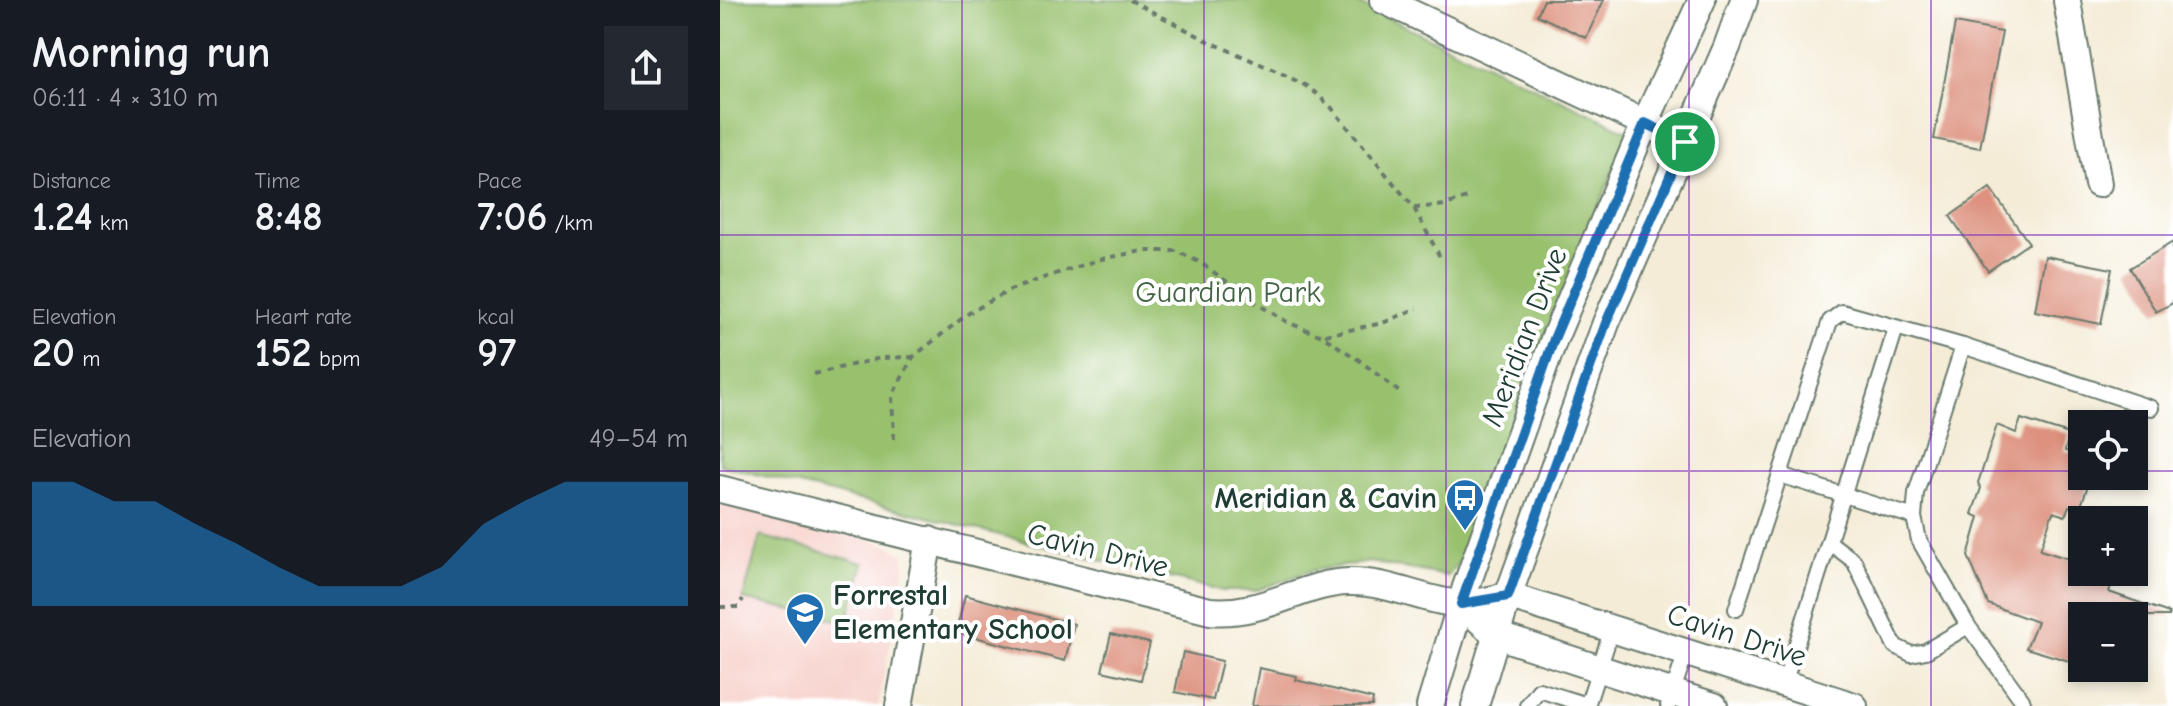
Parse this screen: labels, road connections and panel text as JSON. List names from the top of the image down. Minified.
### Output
{"streets":{"street":["Meridian Drive","Cavin Drive"]},"crossings":[["Meridian Drive","Cavin Drive"]],"parks":["Guardian Park"],"places":{"bus stop":["Meridian & Cavin"],"school or university":["Forrestal Elementary School"]},"page":{"heading":["Morning run","06:11 · 4 × 310 m"],"stats":[["Distance","1.24 km"],["Time","8:48"],["Pace","7:06 /km"],["Elevation","20 m"],["Heart rate","152 bpm"],["kcal","97"]],"chart":["Elevation","49–54 m"],"map_buttons":["+","−"]}}
